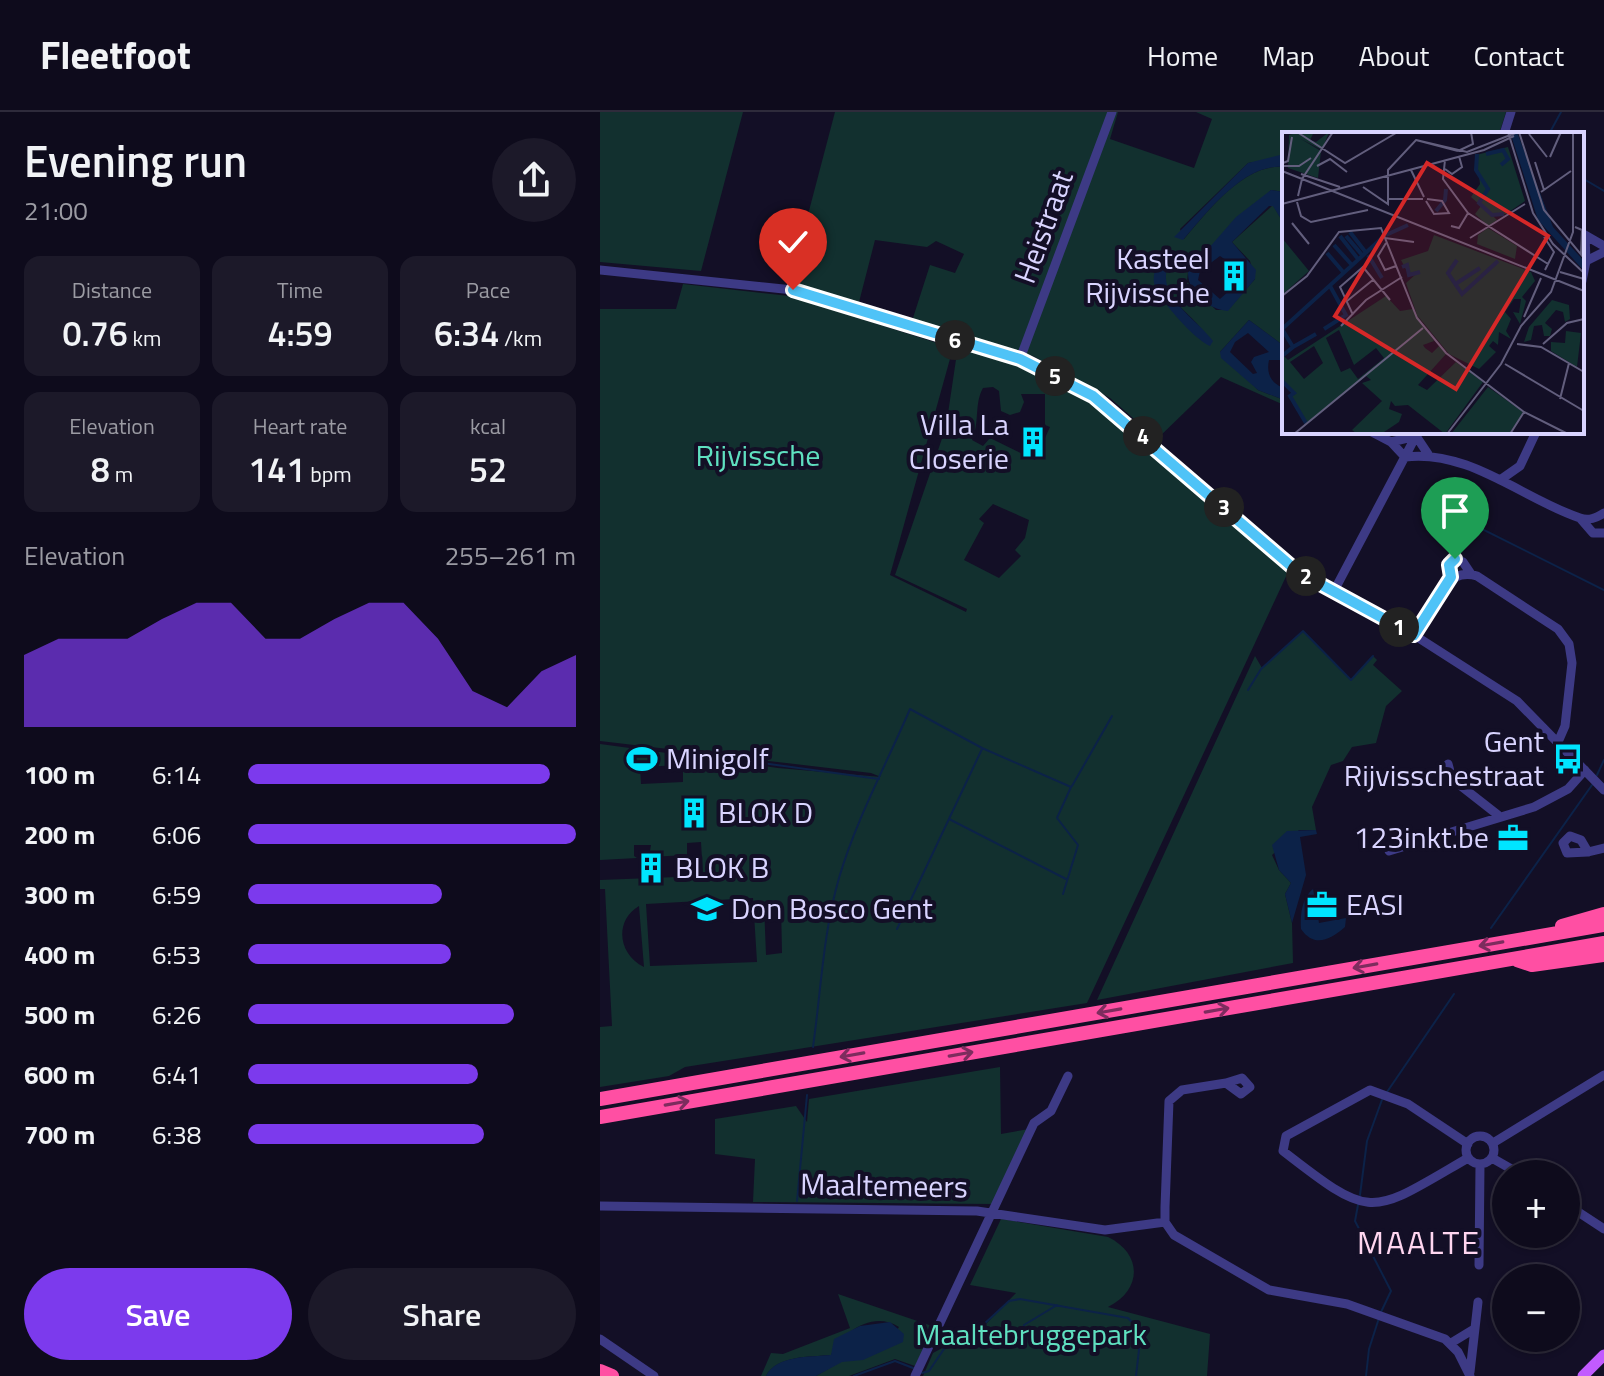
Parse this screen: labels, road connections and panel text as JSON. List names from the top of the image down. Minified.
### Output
{"streets":{"street":["Heistraat","Maaltemeers"]},"districts":["MAALTE"],"parks":["Rijvissche","Maaltebruggepark"],"places":{"building":["Kasteel Rijvissche","Villa La Closerie","BLOK D","BLOK B"],"sports":["Minigolf"],"bus stop":["Gent Rijvisschestraat"],"office":["123inkt.be","EASI"],"school or university":["Don Bosco Gent"]},"page":{"header":"Fleetfoot","nav":["Home","Map","About","Contact"],"heading":["Evening run","21:00"],"stats":[["Distance","0.76 km"],["Time","4:59"],["Pace","6:34 /km"],["Elevation","8 m"],["Heart rate","141 bpm"],["kcal","52"]],"pins":["6","5","4","3","2","1"],"chart":["Elevation","255–261 m"],"list":[{"name":"100 m","note":"6:14"},{"name":"200 m","note":"6:06"},{"name":"300 m","note":"6:59"},{"name":"400 m","note":"6:53"},{"name":"500 m","note":"6:26"},{"name":"600 m","note":"6:41"},{"name":"700 m","note":"6:38"}],"map_buttons":["+","−"],"buttons":["Save","Share"]}}
